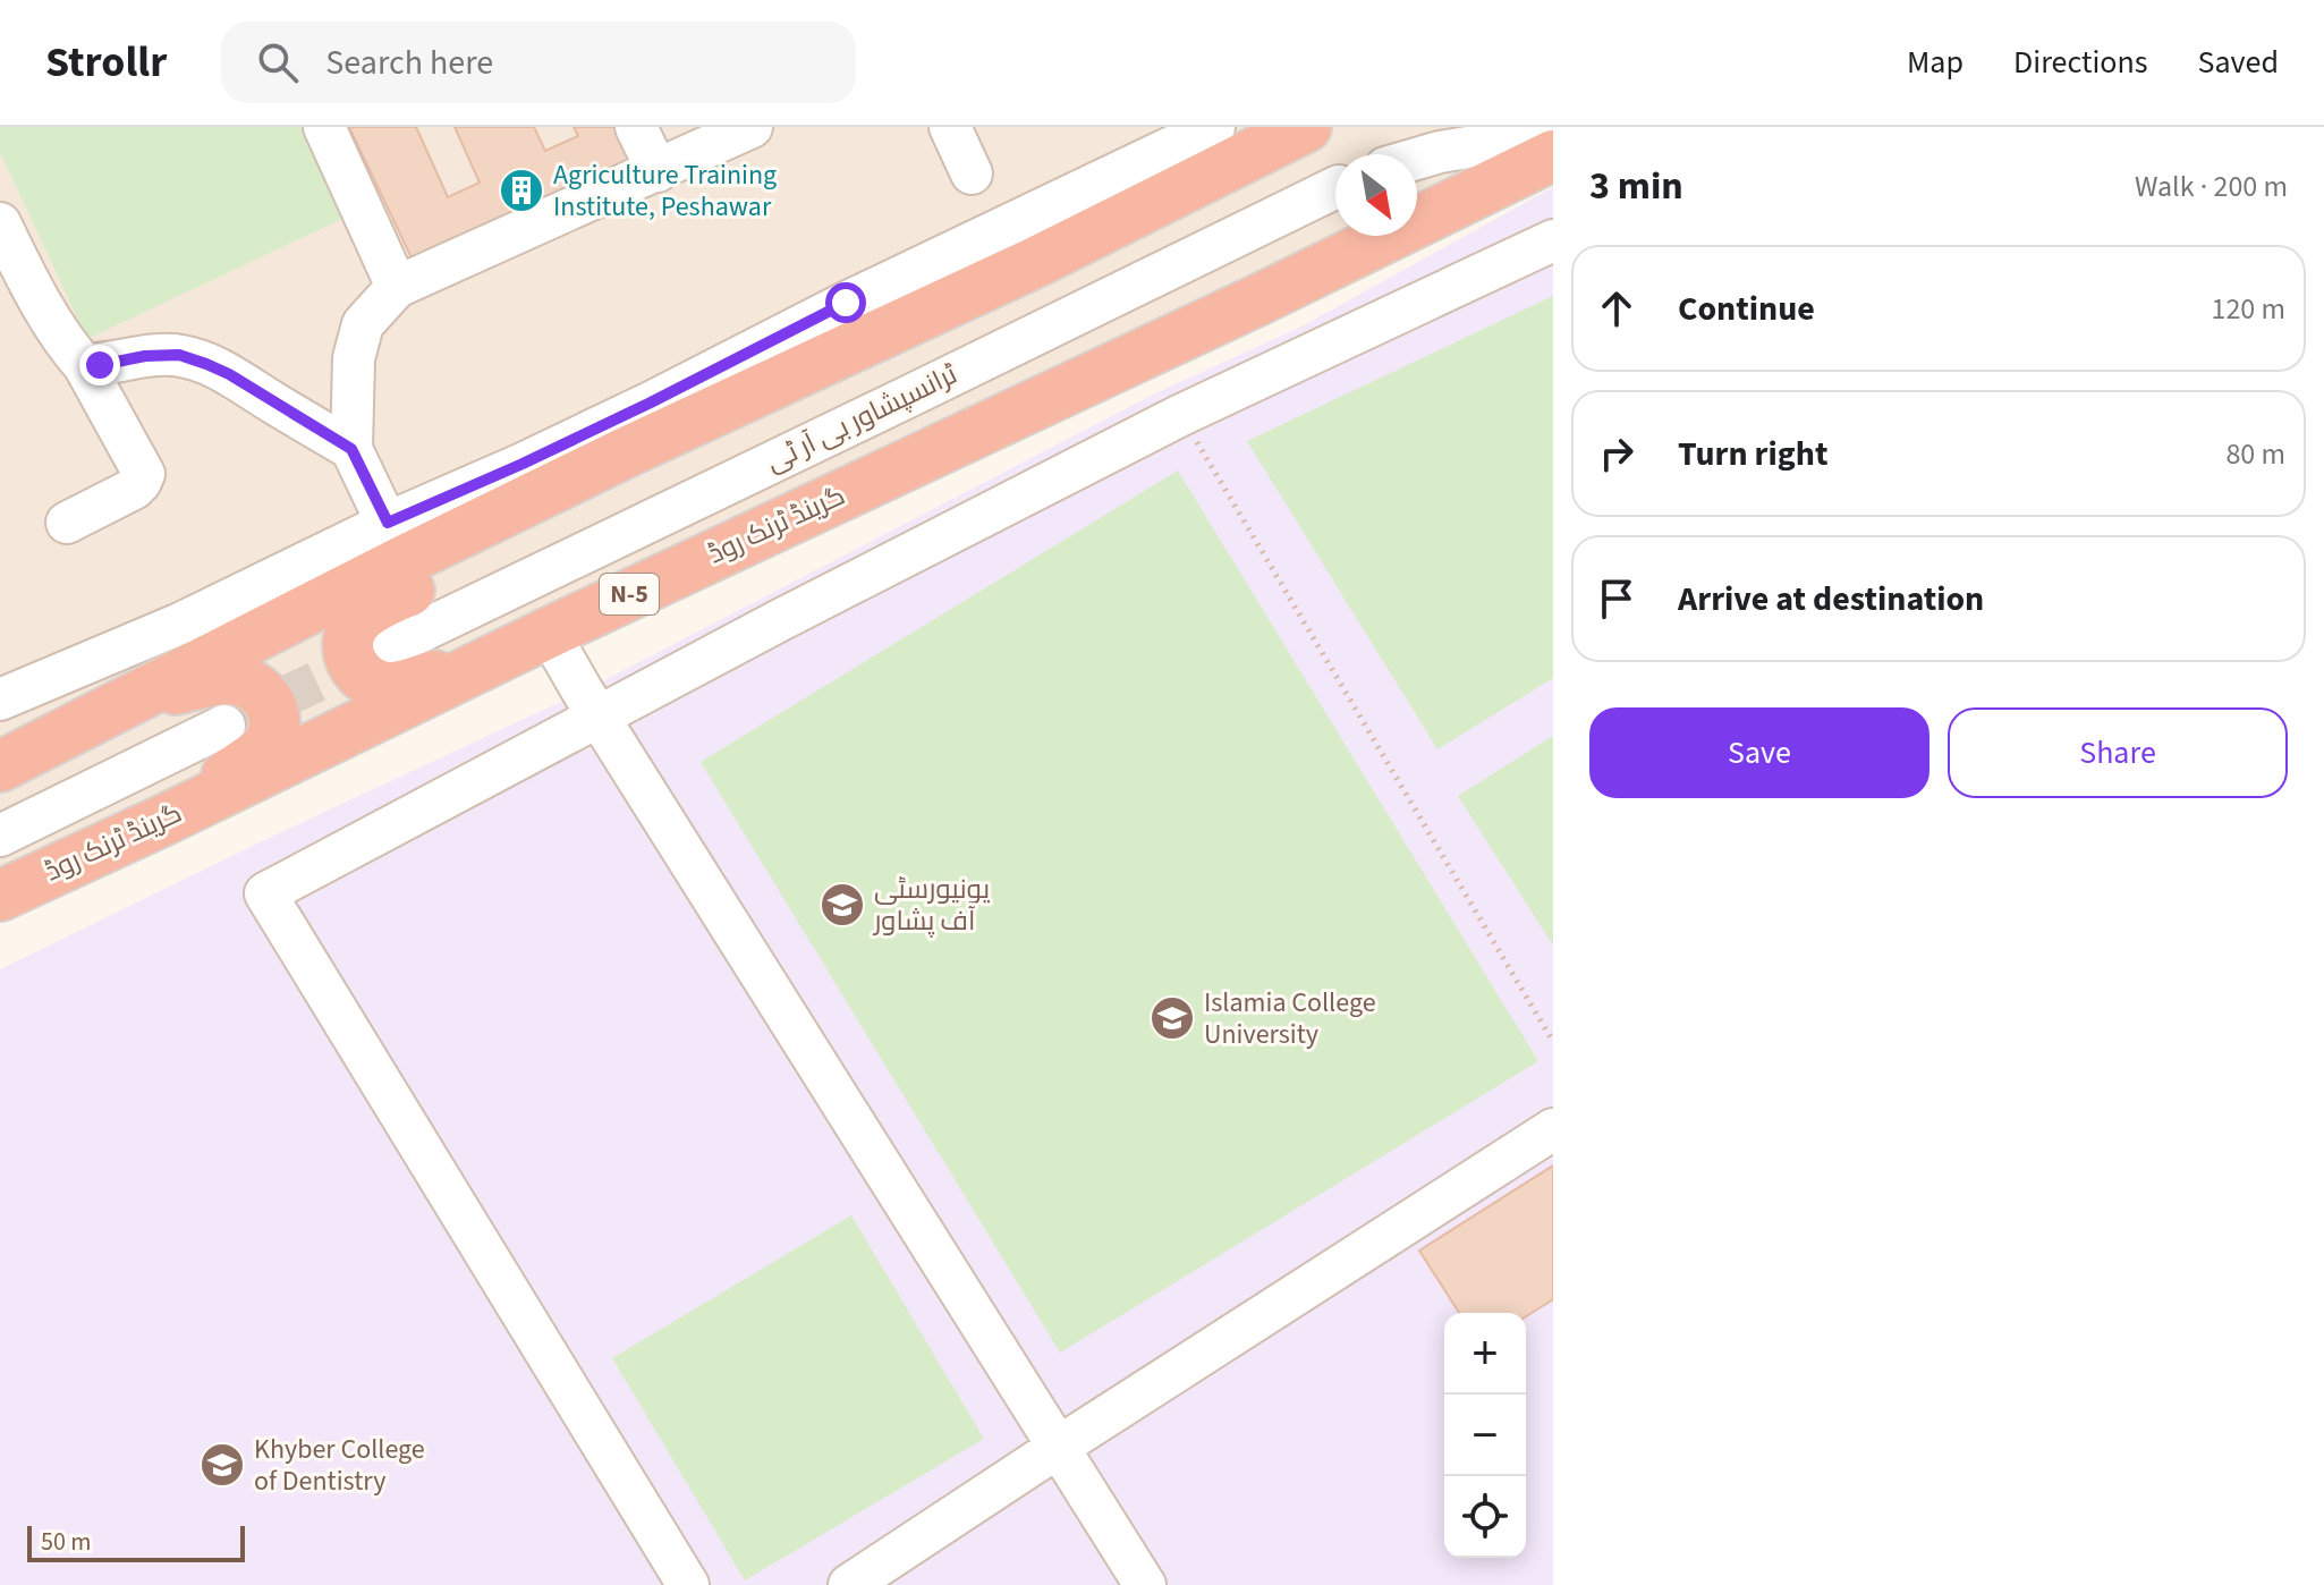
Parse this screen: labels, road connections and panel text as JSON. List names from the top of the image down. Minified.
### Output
{"streets":{"highway":["گرینڈ ٹرنک روڈ","N-5"],"street":["ٹرانسپشاور بی آر ٹی"]},"places":{"building":["Agriculture Training Institute, Peshawar"],"school or university":["یونیورسٹی آف پشاور","Islamia College University","Khyber College of Dentistry"]},"scale_bar":"50 m","north":"bottom right","page":{"header":"Strollr","search":"Search here","nav":["Map","Directions","Saved"],"heading":["3 min","Walk · 200 m"],"list":[["Continue","120 m"],["Turn right","80 m"],"Arrive at destination"],"buttons":["Save","Share"],"map_buttons":["+","−"],"scale":"50 m"}}
